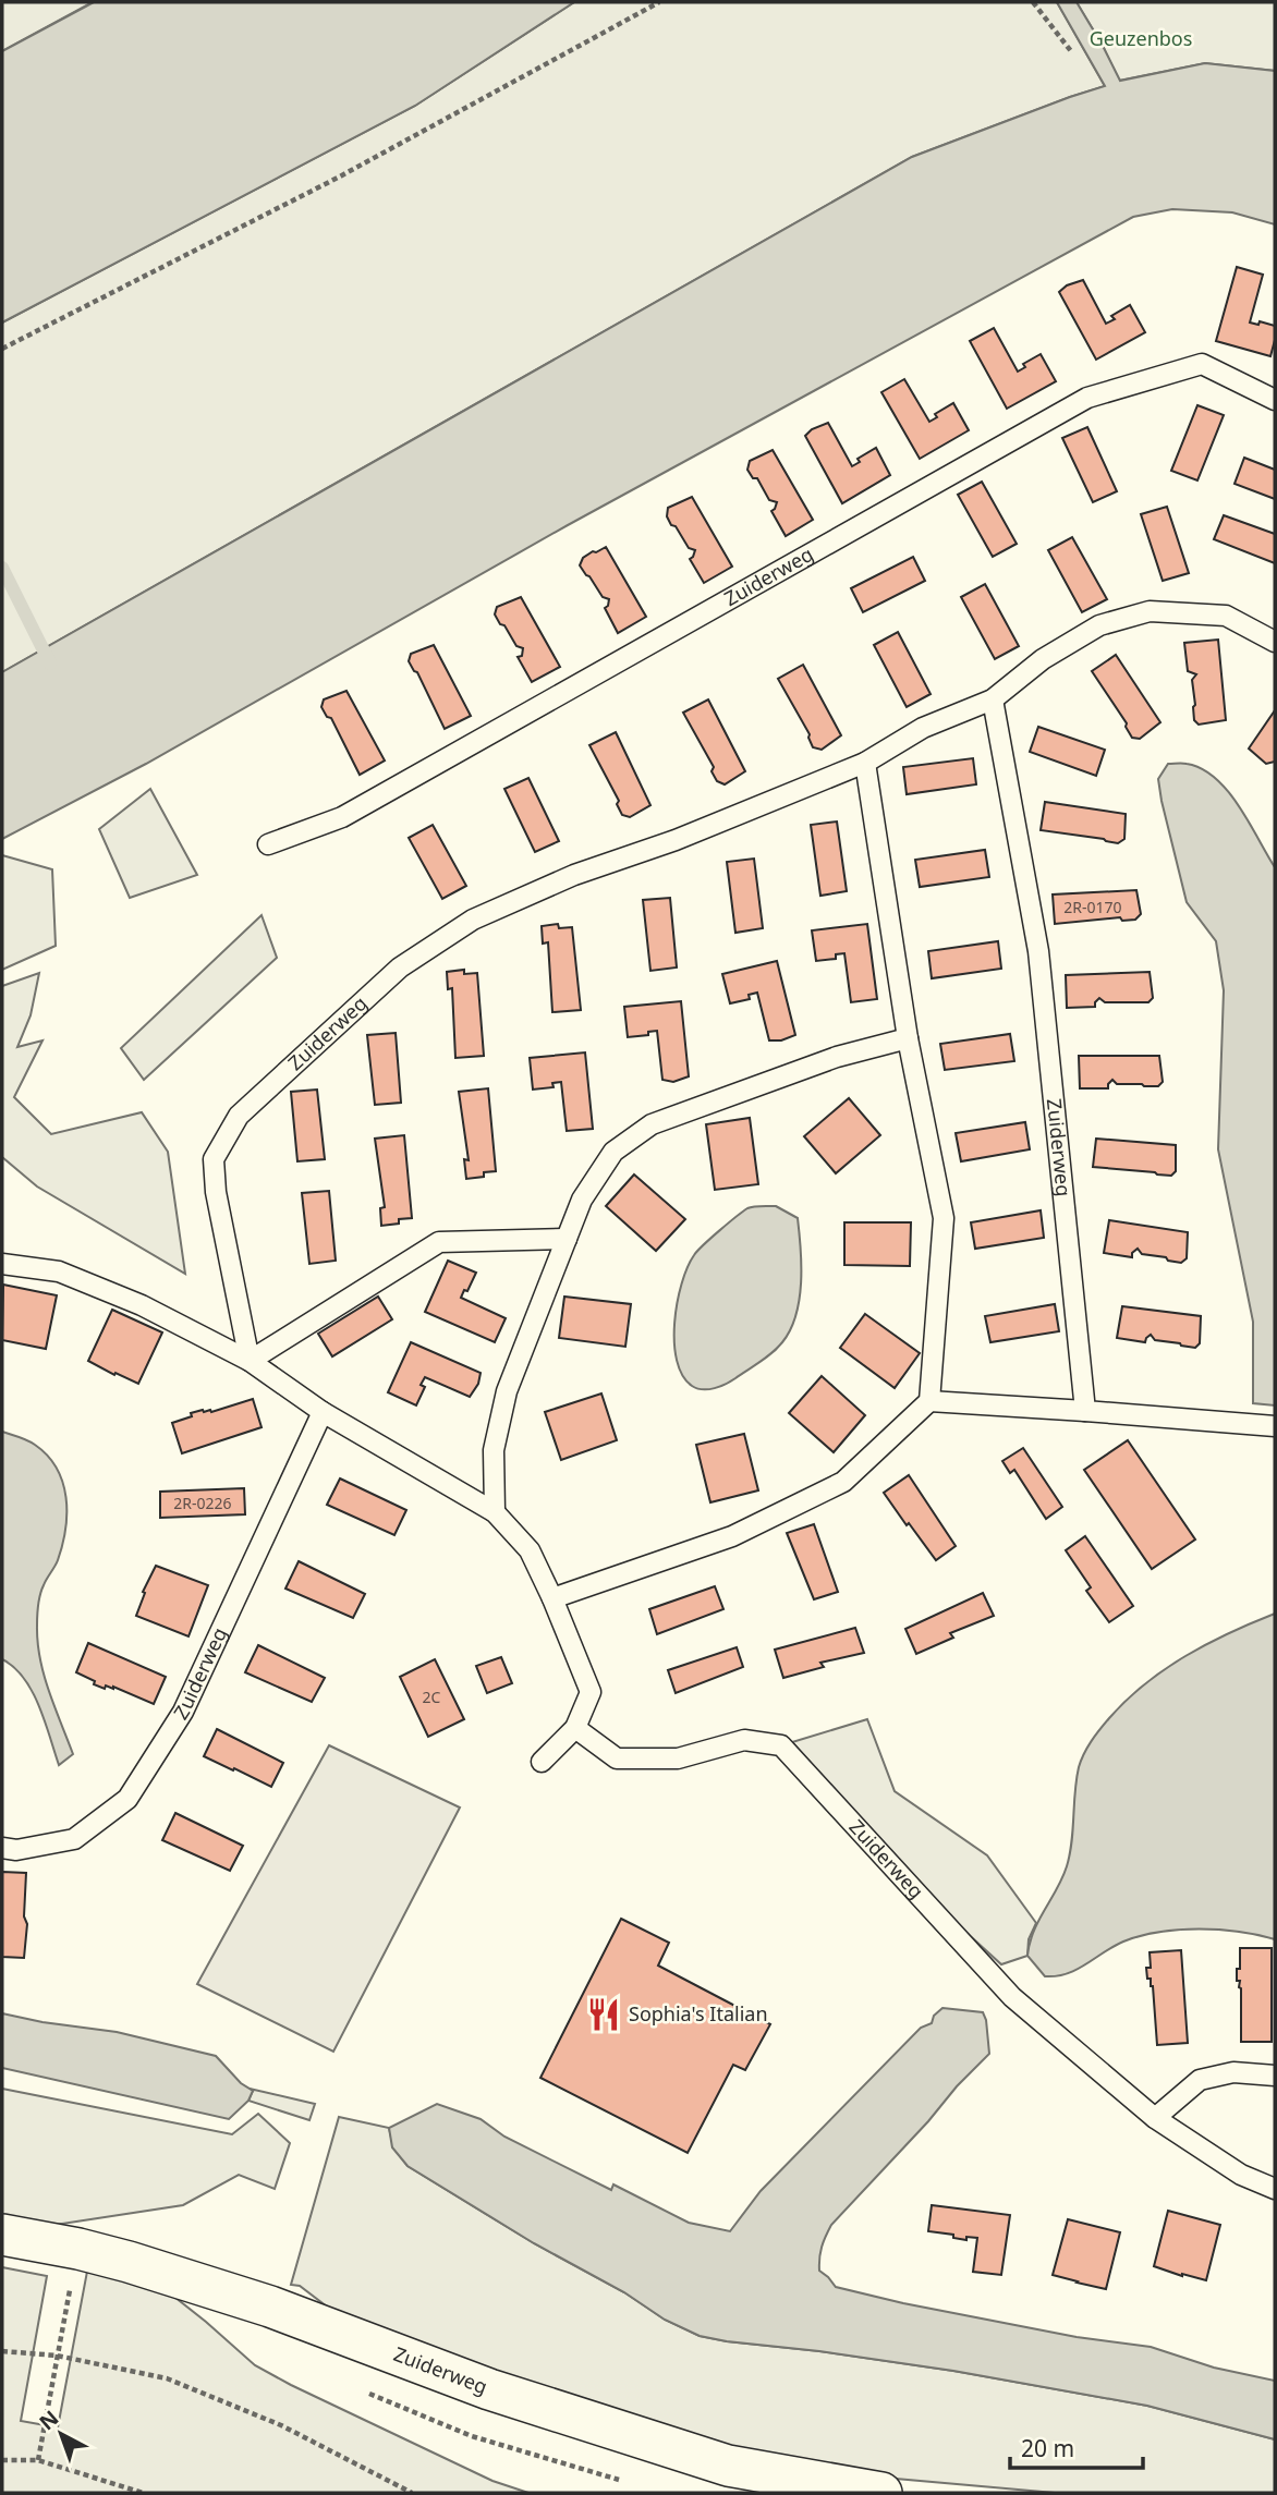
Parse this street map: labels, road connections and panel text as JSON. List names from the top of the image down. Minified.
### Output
{"streets":{"street":["Zuiderweg"]},"parks":["Geuzenbos"],"places":{"restaurant":["Sophia's Italian"]},"house_numbers":["2R-0170","2R-0226","2C"],"scale_bar":"20 m","north":"top left"}
